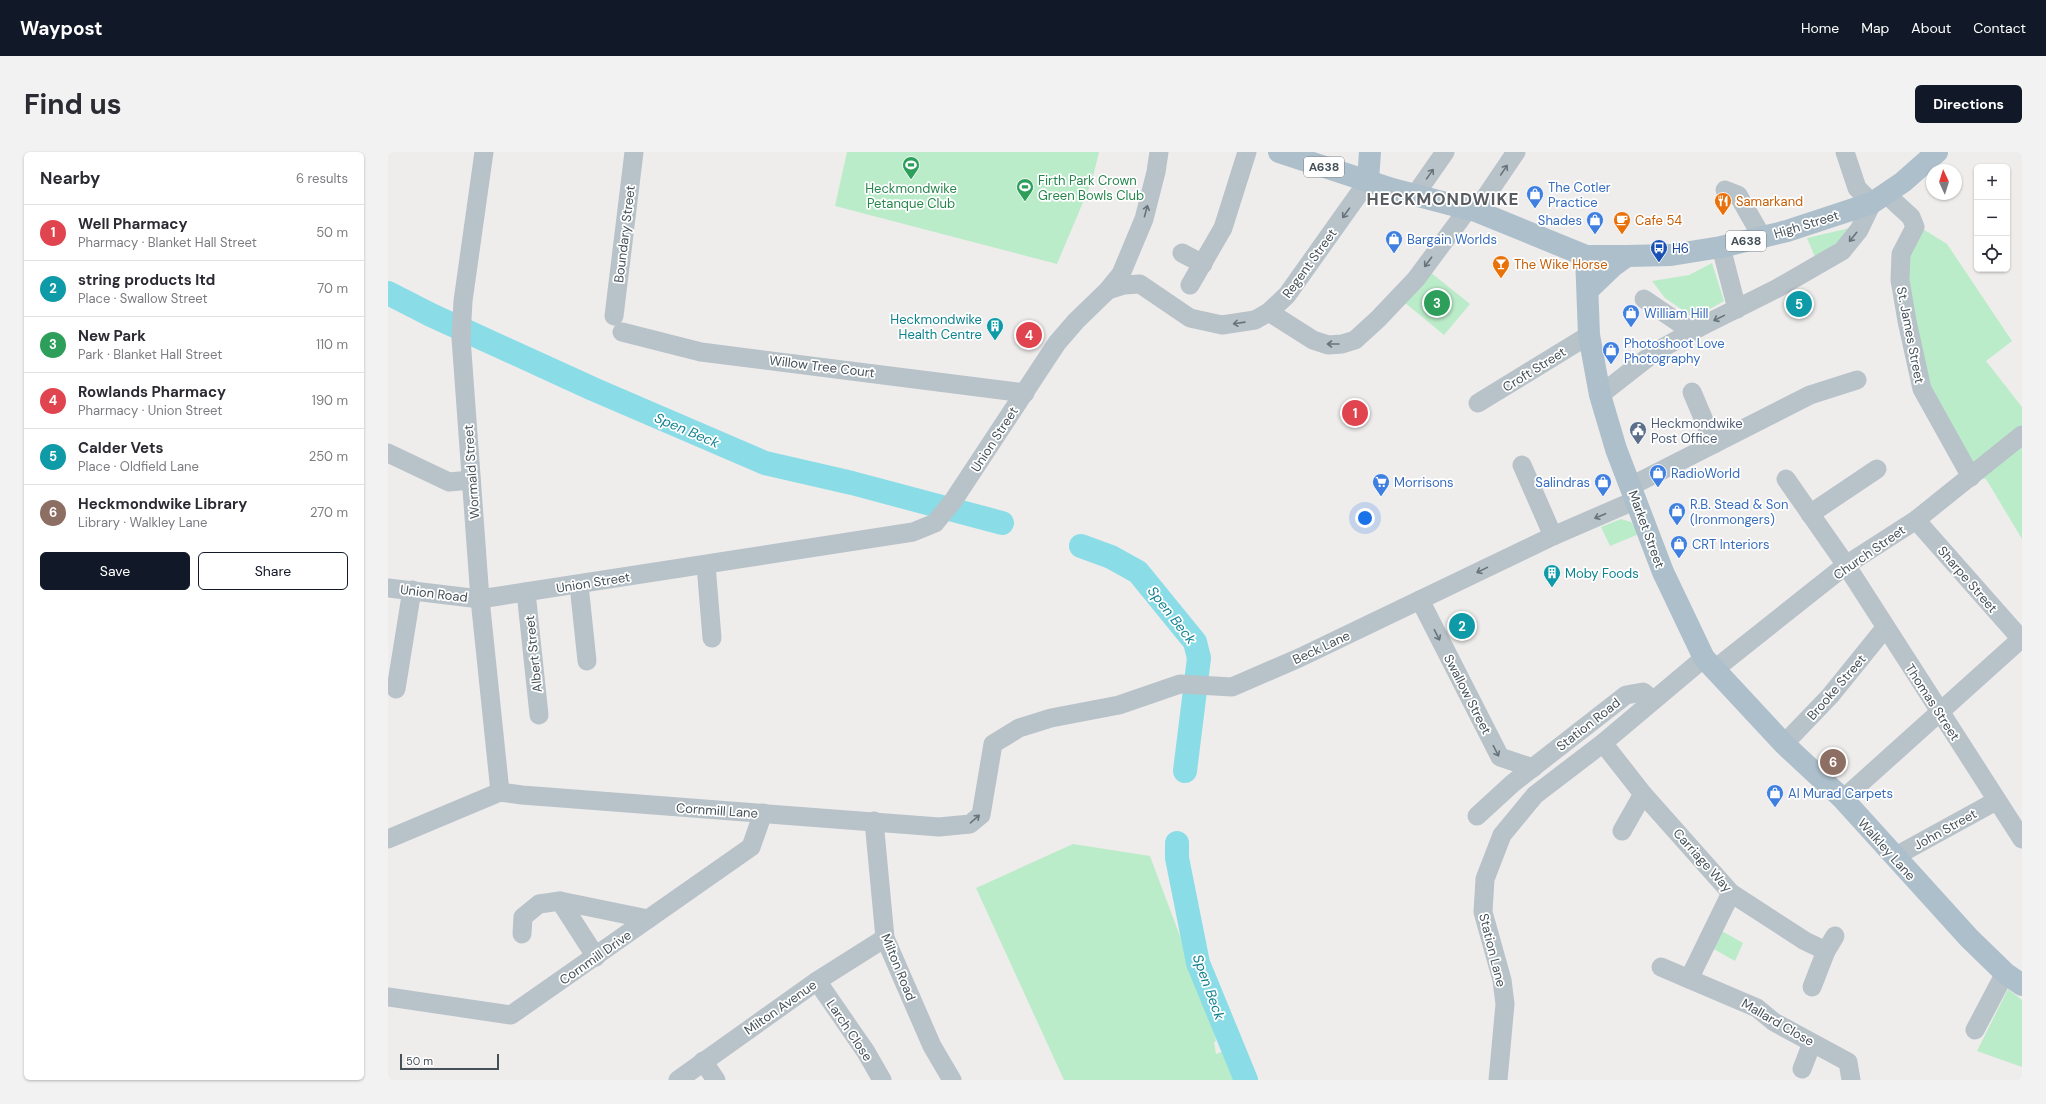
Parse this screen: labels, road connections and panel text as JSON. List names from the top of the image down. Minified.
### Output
{"streets":{"main road":["A638","High Street","Market Street","Walkley Lane"],"street":["Boundary Street","Regent Street","St. James Street","Willow Tree Court","Croft Street","Union Street","Wormald Street","Church Street","Sharpe Street","Union Road","Beck Lane","Albert Street","Brooke Street","Swallow Street","Thomas Street","Station Road","Cornmill Lane","John Street","Carriage Way","Station Lane","Cornmill Drive","Milton Road","Milton Avenue","Mallard Close","Larch Close"]},"crossings":[["A638","High Street"],["A638","Regent Street"],["A638","Market Street"],["High Street","St. James Street"],["High Street","Market Street"],["Boundary Street","Willow Tree Court"],["Regent Street","Union Street"],["St. James Street","Church Street"],["Willow Tree Court","Union Street"],["Croft Street","Market Street"],["Union Street","Wormald Street"],["Union Street","Union Road"],["Union Street","Albert Street"],["Wormald Street","Union Road"],["Wormald Street","Cornmill Lane"],["Market Street","Church Street"],["Market Street","Beck Lane"],["Market Street","Walkley Lane"],["Church Street","Sharpe Street"],["Church Street","Thomas Street"],["Church Street","Walkley Lane"],["Beck Lane","Swallow Street"],["Beck Lane","Cornmill Lane"],["Brooke Street","Thomas Street"],["Brooke Street","Walkley Lane"],["Swallow Street","Station Road"],["Thomas Street","John Street"],["Station Road","Station Lane"],["Cornmill Lane","Cornmill Drive"],["Cornmill Lane","Milton Road"],["John Street","Walkley Lane"],["Carriage Way","Station Lane"],["Milton Road","Milton Avenue"],["Milton Avenue","Larch Close"]],"one_way":["Regent Street","Swallow Street"],"districts":["HECKMONDWIKE"],"water":["Spen Beck"],"places":{"sports":["Heckmondwike Petanque Club","Firth Park Crown Green Bowls Club"],"shop":["The Cotler Practice","Shades","Bargain Worlds","William Hill","Photoshoot Love Photography","RadioWorld","Salindras","R.B. Stead & Son (Ironmongers)","CRT Interiors","Al Murad Carpets"],"restaurant":["Samarkand"],"cafe":["Cafe 54"],"bus stop":["H6"],"bar":["The Wike Horse"],"building":["Heckmondwike Health Centre","Moby Foods"],"public building":["Heckmondwike Post Office"],"supermarket":["Morrisons"]},"scale_bar":"50 m","north":"top","page":{"header":"Waypost","nav":["Home","Map","About","Contact"],"buttons":["Directions",["Save","Share"]],"title":"Find us","heading":["Nearby","6 results"],"map_buttons":["+","−"],"list":[{"mark":"1","name":"Well Pharmacy","note":"Pharmacy · Blanket Hall Street","value":"50 m"},{"mark":"2","name":"string products ltd","note":"Place · Swallow Street","value":"70 m"},{"mark":"3","name":"New Park","note":"Park · Blanket Hall Street","value":"110 m"},{"mark":"4","name":"Rowlands Pharmacy","note":"Pharmacy · Union Street","value":"190 m"},{"mark":"5","name":"Calder Vets","note":"Place · Oldfield Lane","value":"250 m"},{"mark":"6","name":"Heckmondwike Library","note":"Library · Walkley Lane","value":"270 m"}],"pins":["3","5","4","1","2","6"],"scale":"50 m"}}
